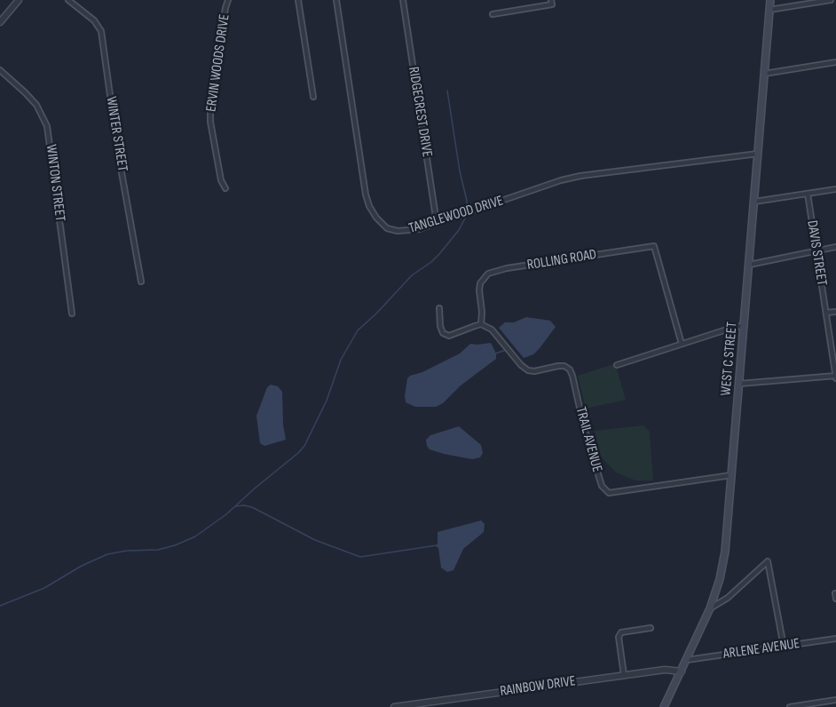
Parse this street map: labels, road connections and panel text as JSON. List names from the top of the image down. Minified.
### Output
{"streets":{"main road":["WEST C STREET"],"street":["ERVIN WOODS DRIVE","RIDGECREST DRIVE","WINTER STREET","WINTON STREET","TANGLEWOOD DRIVE","DAVIS STREET","ROLLING ROAD","TRAIL AVENUE","ARLENE AVENUE","RAINBOW DRIVE"]},"crossings":[["RIDGECREST DRIVE","TANGLEWOOD DRIVE"],["TANGLEWOOD DRIVE","WEST C STREET"],["ROLLING ROAD","TRAIL AVENUE"],["WEST C STREET","TRAIL AVENUE"],["WEST C STREET","ARLENE AVENUE"],["WEST C STREET","RAINBOW DRIVE"]]}
